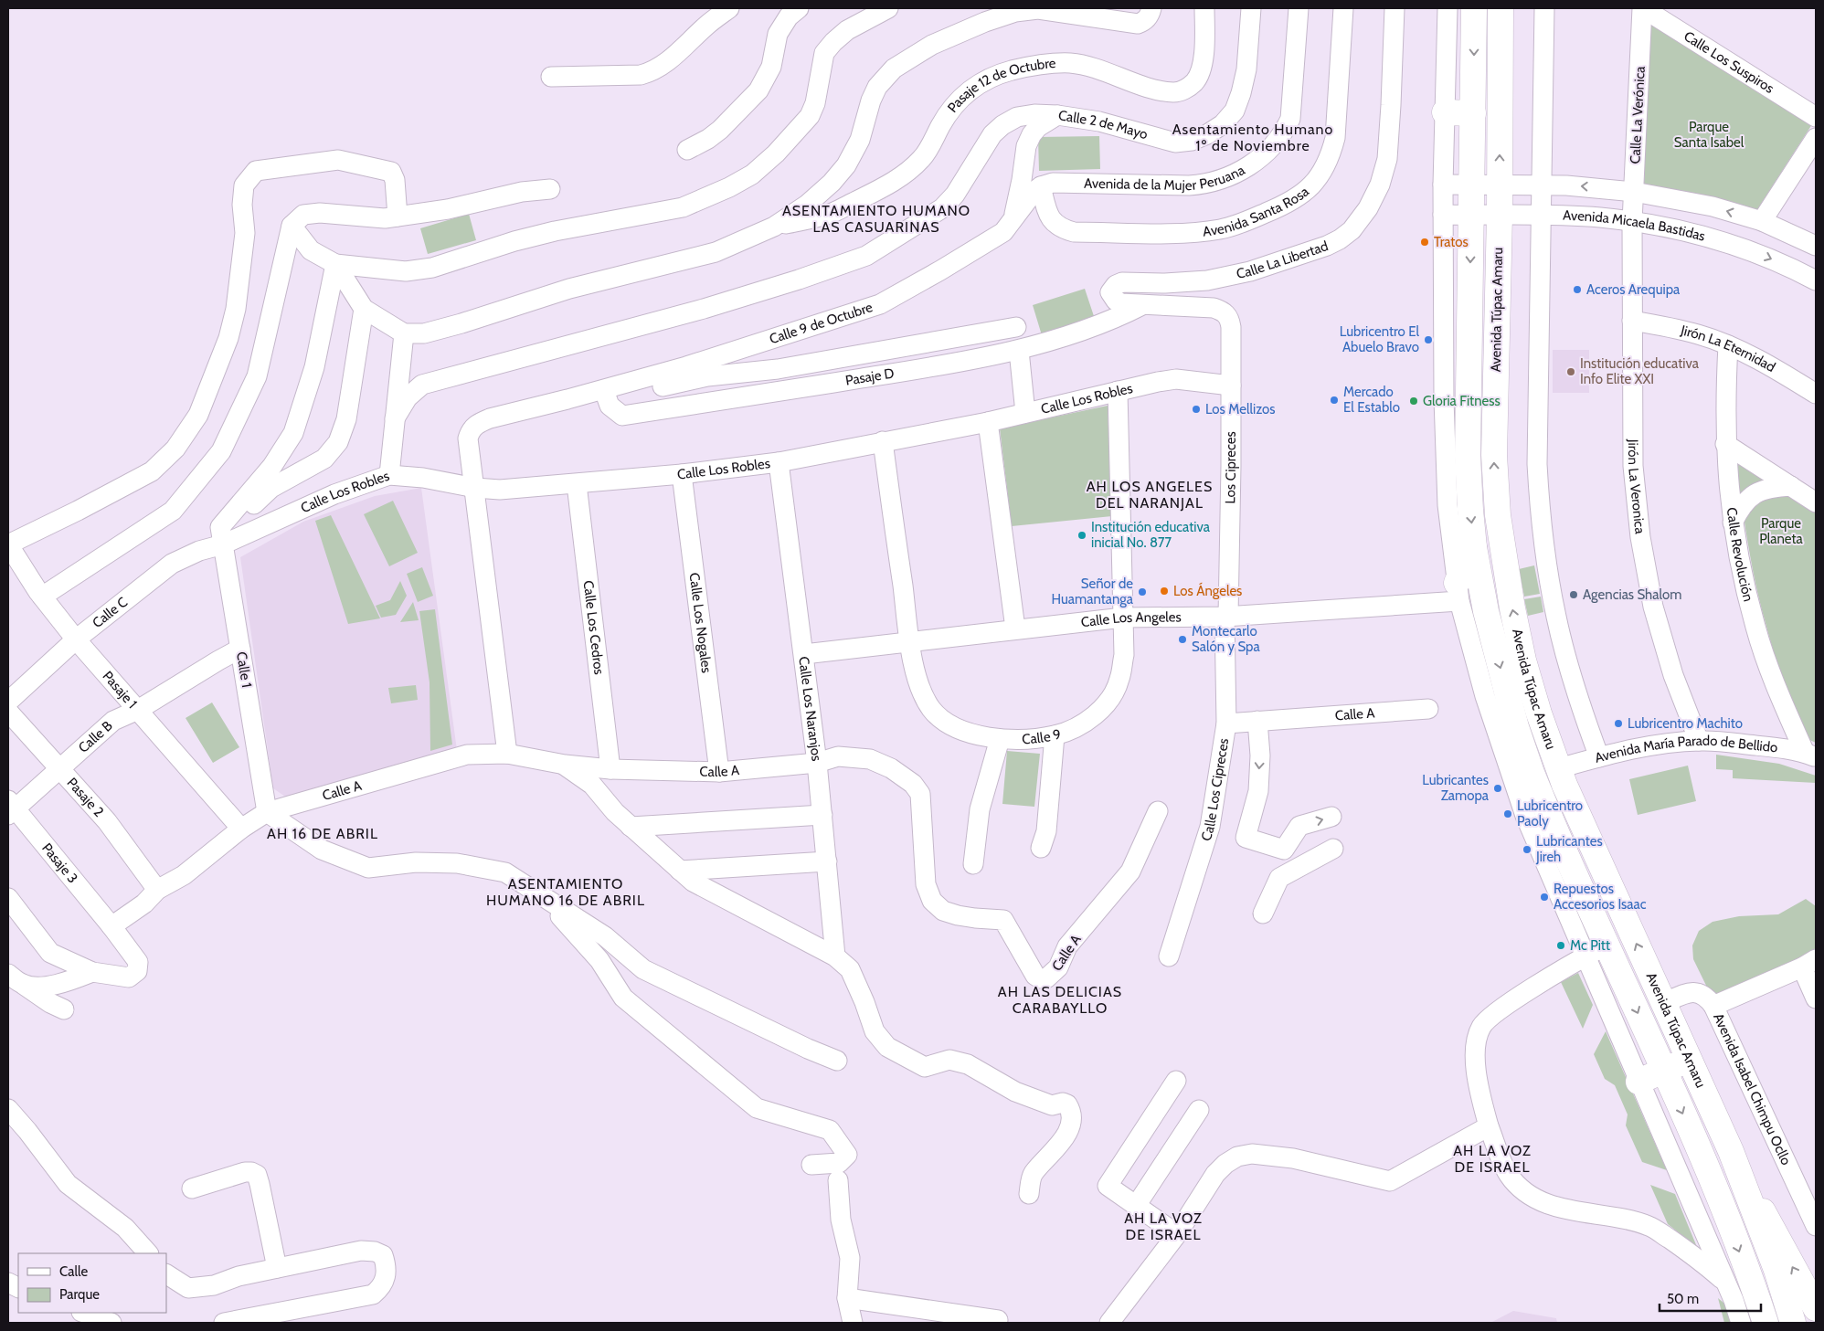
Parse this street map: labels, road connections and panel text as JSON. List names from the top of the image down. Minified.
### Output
{"streets":{"main road":["Avenida Túpac Amaru"],"street":["Calle Los Suspiros","Pasaje 12 de Octubre","Calle La Verónica","Calle 2 de Mayo","Avenida de la Mujer Peruana","Avenida Santa Rosa","Avenida Micaela Bastidas","Calle La Libertad","Calle 9 de Octubre","Jirón La Eternidad","Pasaje D","Calle Los Robles","Los Cipreces","Jirón La Veronica","Calle Revolución","Calle C","Calle Los Angeles","Calle Los Nogales","Calle Los Cedros","Calle 1","Pasaje 1","Calle Los Naranjos","Calle A","Calle 9","Calle B","Avenida María Parado de Bellido","Calle Los Cipreces","Pasaje 2","Pasaje 3","Avenida Isabel Chimpu Ocllo"]},"crossings":[["Calle Los Suspiros","Calle La Verónica"],["Calle La Verónica","Avenida Micaela Bastidas"],["Calle La Verónica","Jirón La Veronica"],["Calle 2 de Mayo","Calle 9 de Octubre"],["Avenida de la Mujer Peruana","Avenida Santa Rosa"],["Avenida de la Mujer Peruana","Calle 9 de Octubre"],["Avenida Santa Rosa","Calle 9 de Octubre"],["Avenida Micaela Bastidas","Avenida Túpac Amaru"],["Avenida Micaela Bastidas","Jirón La Veronica"],["Calle La Libertad","Pasaje D"],["Calle La Libertad","Los Cipreces"],["Avenida Túpac Amaru","Calle Los Angeles"],["Avenida Túpac Amaru","Avenida María Parado de Bellido"],["Avenida Túpac Amaru","Avenida Isabel Chimpu Ocllo"],["Calle 9 de Octubre","Pasaje D"],["Calle 9 de Octubre","Calle Los Robles"],["Jirón La Eternidad","Jirón La Veronica"],["Jirón La Eternidad","Calle Revolución"],["Calle Los Robles","Los Cipreces"],["Calle Los Robles","Calle C"],["Calle Los Robles","Calle Los Nogales"],["Calle Los Robles","Calle Los Cedros"],["Calle Los Robles","Calle 1"],["Calle Los Robles","Calle Los Naranjos"],["Calle Los Robles","Calle 9"],["Los Cipreces","Calle Los Angeles"],["Los Cipreces","Calle Los Cipreces"],["Jirón La Veronica","Avenida María Parado de Bellido"],["Calle Revolución","Avenida María Parado de Bellido"],["Calle C","Calle 1"],["Calle C","Pasaje 1"],["Calle Los Angeles","Calle Los Naranjos"],["Calle Los Angeles","Calle 9"],["Calle Los Angeles","Calle Los Cipreces"],["Calle Los Nogales","Calle A"],["Calle Los Cedros","Calle A"],["Calle 1","Calle A"],["Calle 1","Calle B"],["Pasaje 1","Calle A"],["Pasaje 1","Calle B"],["Calle Los Naranjos","Calle A"],["Calle A","Calle Los Cipreces"],["Calle A","Pasaje 2"],["Calle A","Pasaje 3"],["Calle B","Pasaje 2"],["Calle B","Pasaje 3"]],"districts":["Asentamiento Humano 1º de Noviembre","ASENTAMIENTO HUMANO LAS CASUARINAS","AH LOS ANGELES DEL NARANJAL","AH 16 DE ABRIL","ASENTAMIENTO HUMANO 16 DE ABRIL","AH LAS DELICIAS CARABAYLLO","AH LA VOZ DE ISRAEL","AH LA VOZ DE ISRAEL"],"parks":["Parque Santa Isabel","Parque Planeta"],"places":["Tratos","Aceros Arequipa","Lubricentro El Abuelo Bravo","Institución educativa Info Elite XXI","Mercado El Establo","Gloria Fitness","Los Mellizos","Institución educativa inicial No. 877","Los Ángeles","Señor de Huamantanga","Agencias Shalom","Montecarlo Salón y Spa","Lubricentro Machito","Lubricantes Zamopa","Lubricentro Paoly","Lubricantes Jireh","Repuestos Accesorios Isaac","Mc Pitt"],"legend":["Calle","Parque"],"scale_bar":"50 m"}
